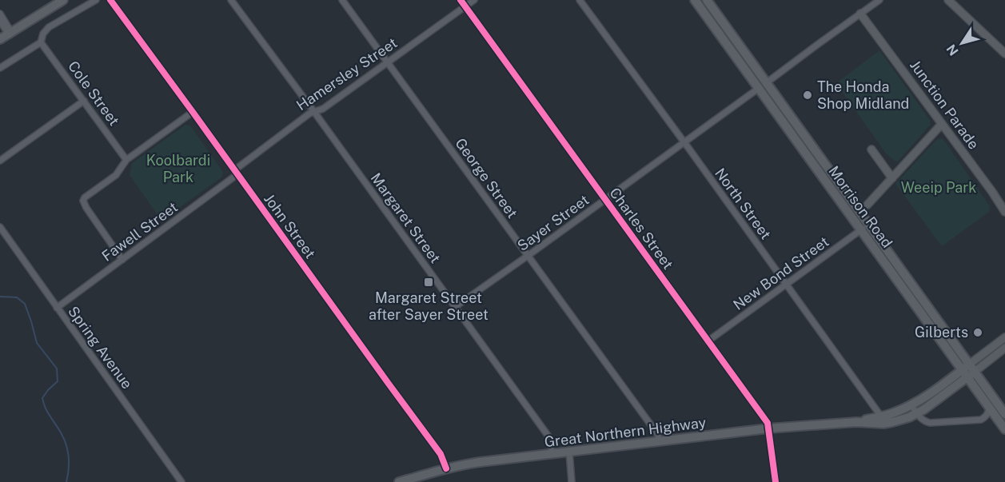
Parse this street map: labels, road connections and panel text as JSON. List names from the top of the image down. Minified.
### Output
{"streets":{"main road":["Morrison Road","Great Northern Highway"],"street":["Hamersley Street","Cole Street","Junction Parade","George Street","North Street","Margaret Street","Sayer Street","John Street","Charles Street","Fawell Street","New Bond Street","Spring Avenue"]},"crossings":[["Hamersley Street","George Street"],["Hamersley Street","Margaret Street"],["Hamersley Street","John Street"],["Hamersley Street","Charles Street"],["Hamersley Street","Fawell Street"],["George Street","Sayer Street"],["George Street","Great Northern Highway"],["North Street","Sayer Street"],["North Street","New Bond Street"],["North Street","Great Northern Highway"],["Morrison Road","Sayer Street"],["Morrison Road","New Bond Street"],["Morrison Road","Great Northern Highway"],["Margaret Street","Sayer Street"],["Margaret Street","Great Northern Highway"],["Sayer Street","Charles Street"],["John Street","Fawell Street"],["John Street","Great Northern Highway"],["Charles Street","New Bond Street"],["Charles Street","Great Northern Highway"],["Fawell Street","Spring Avenue"]],"parks":["Koolbardi Park","Weeip Park"],"places":{"other":["The Honda Shop Midland","Gilberts"],"transit":["Margaret Street after Sayer Street"]},"north":"bottom left"}
